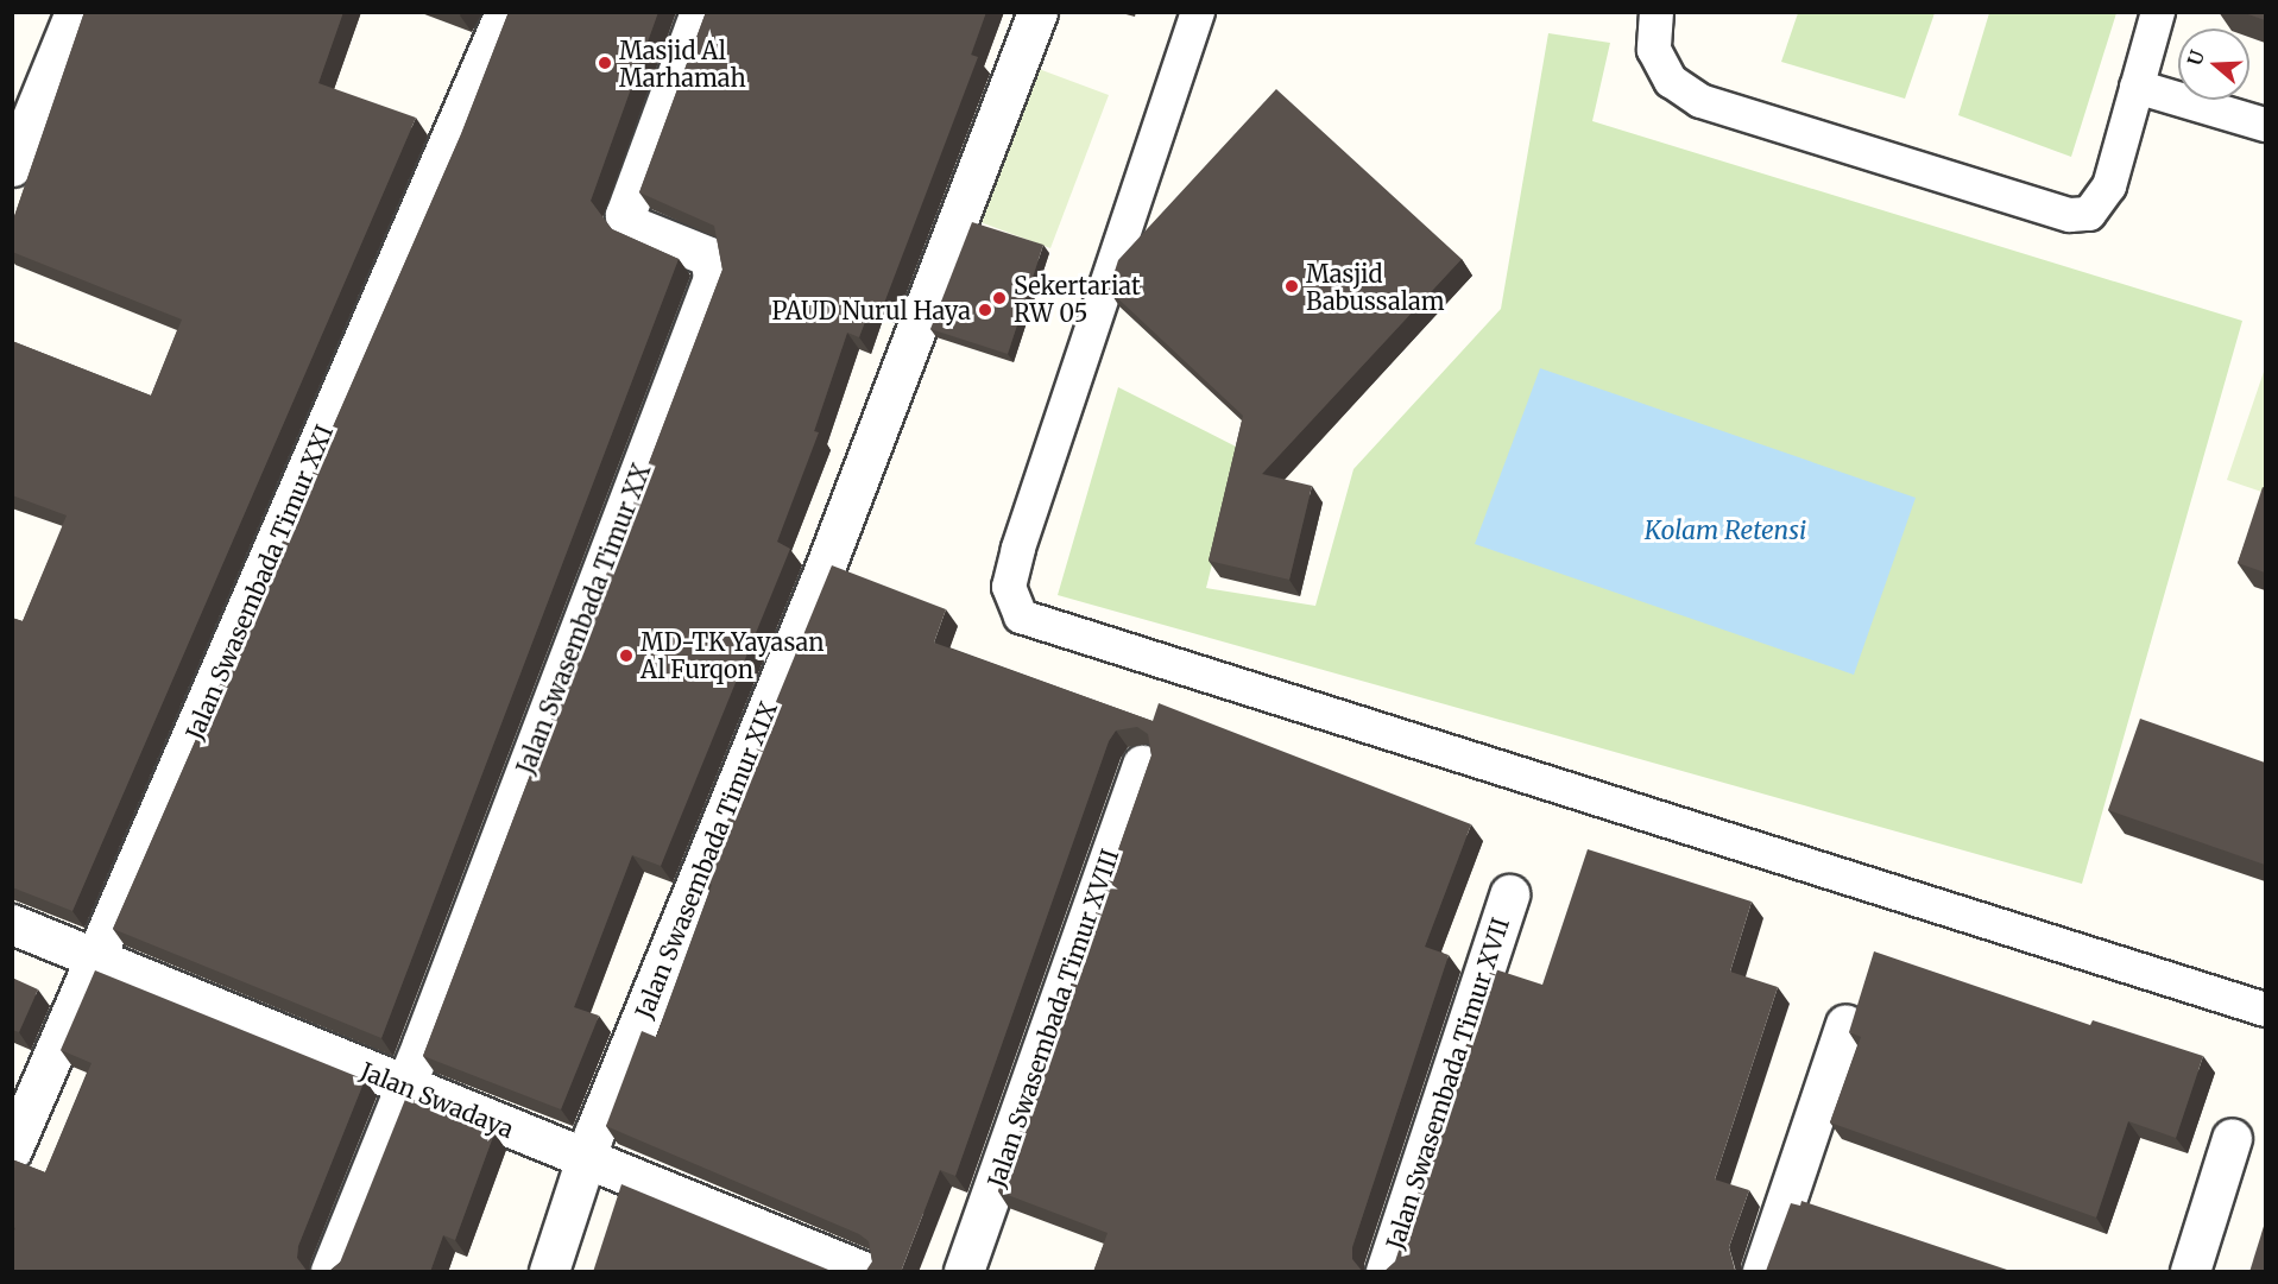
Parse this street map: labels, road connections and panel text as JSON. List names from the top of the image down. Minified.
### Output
{"streets":{"street":["Jalan Swasembada Timur XXI","Jalan Swasembada Timur XX","Jalan Swasembada Timur XIX","Jalan Swasembada Timur XVIII","Jalan Swasembada Timur XVII","Jalan Swadaya"]},"crossings":[["Jalan Swasembada Timur XXI","Jalan Swadaya"],["Jalan Swasembada Timur XX","Jalan Swadaya"],["Jalan Swasembada Timur XIX","Jalan Swadaya"]],"water":["Kolam Retensi"],"places":["Masjid Al Marhamah","Masjid Babussalam","Sekertariat RW 05","PAUD Nurul Haya","MD-TK Yayasan Al Furqon"],"north":"left"}
